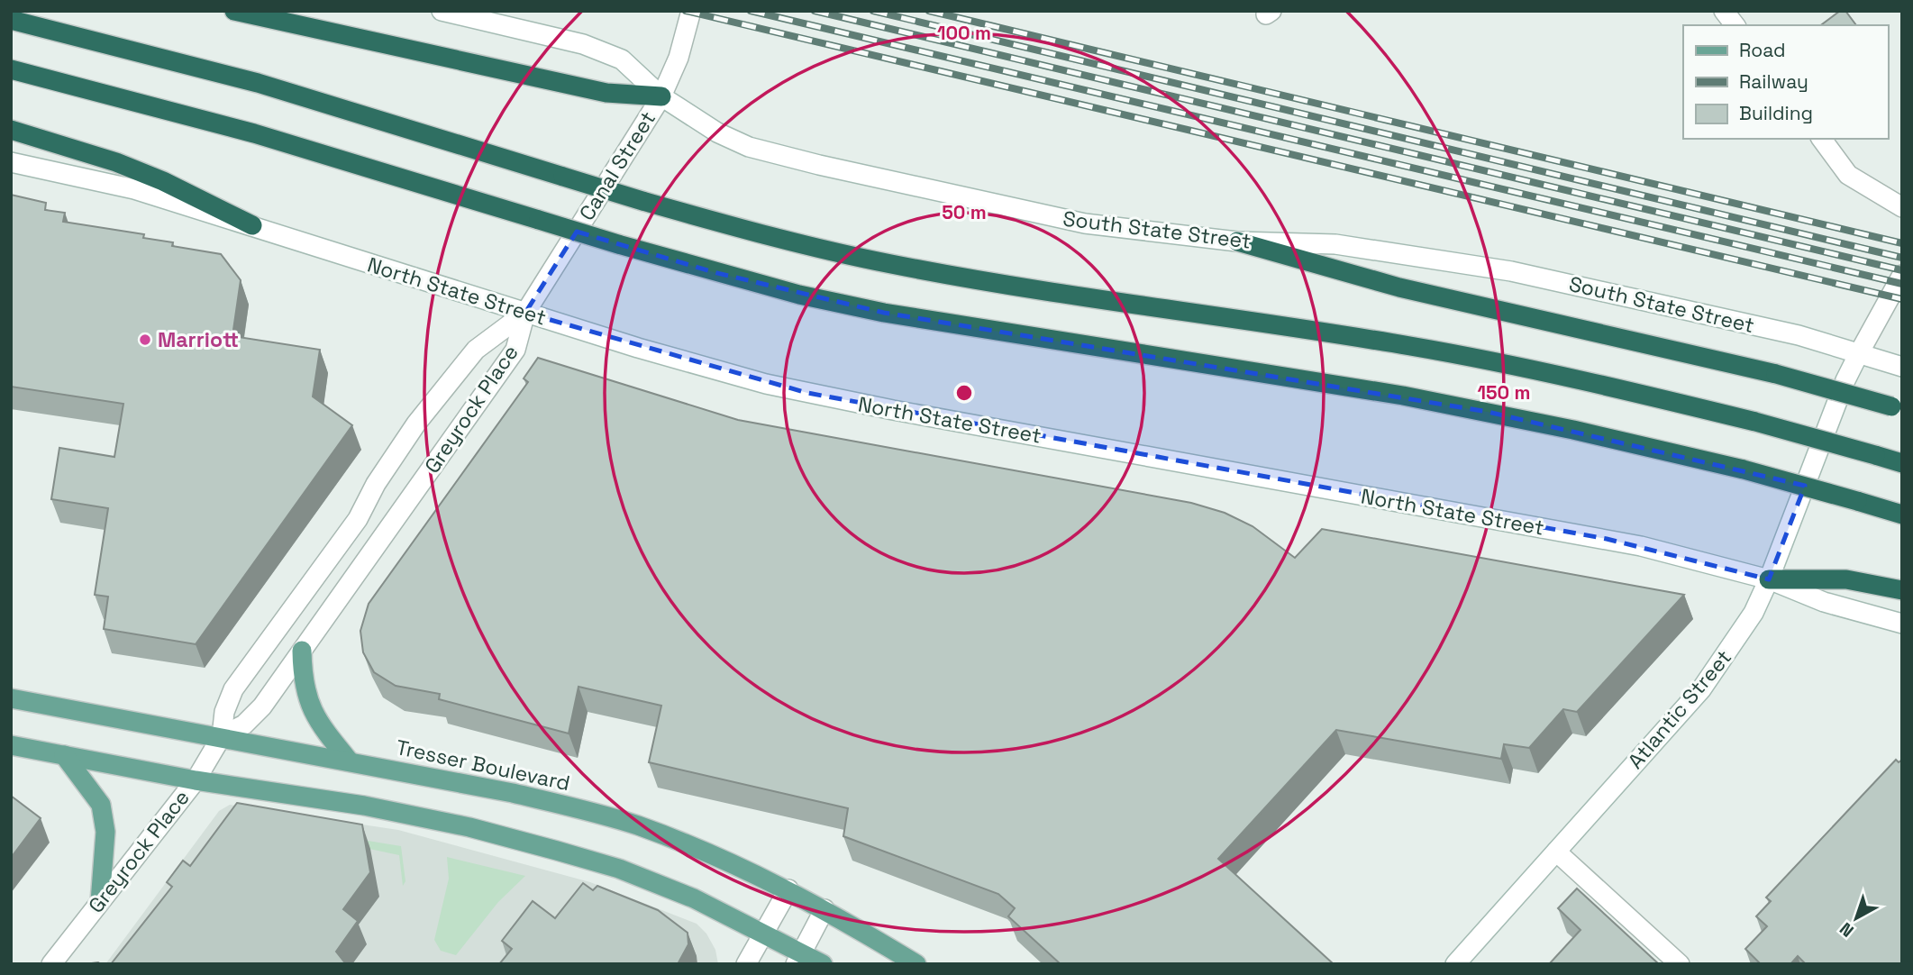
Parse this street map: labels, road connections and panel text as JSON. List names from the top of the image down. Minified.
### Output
{"streets":{"main road":["Canal Street","South State Street","North State Street","Greyrock Place","Atlantic Street","Tresser Boulevard"]},"crossings":[["Canal Street","South State Street"],["Canal Street","North State Street"],["Canal Street","Greyrock Place"],["South State Street","Atlantic Street"],["North State Street","Greyrock Place"],["North State Street","Atlantic Street"],["Greyrock Place","Tresser Boulevard"]],"places":["Marriott"],"legend":["Road","Railway","Building"],"north":"bottom left","rings":["100 m","50 m","150 m"]}
